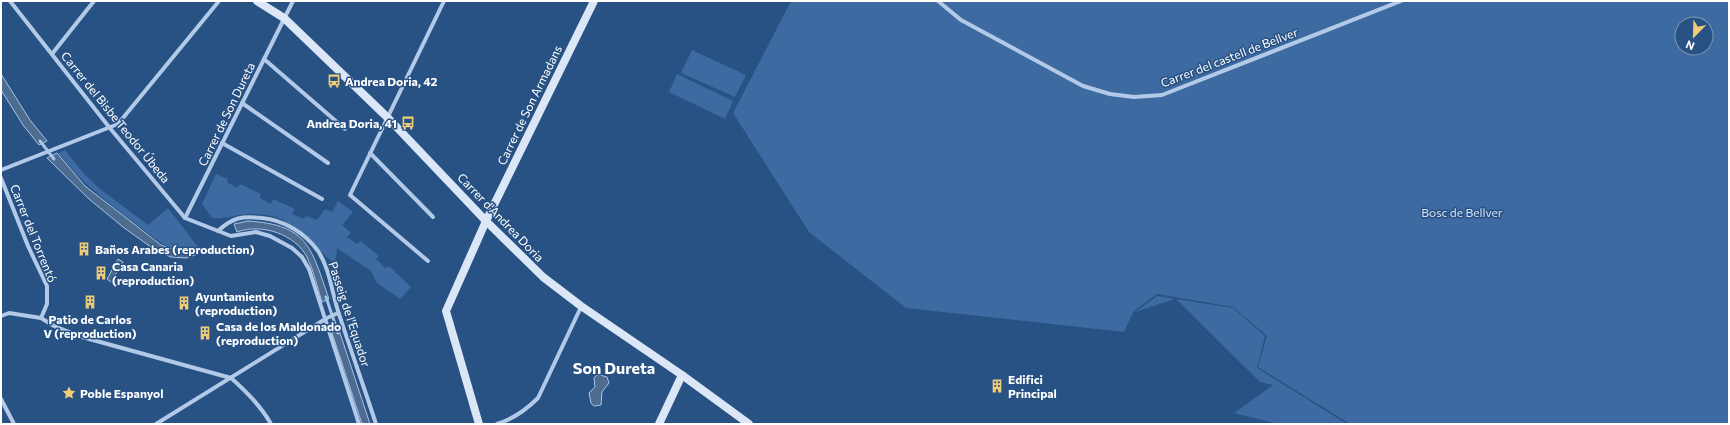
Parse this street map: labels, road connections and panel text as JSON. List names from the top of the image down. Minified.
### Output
{"streets":{"street":["Carrer del castell de Bellver","Carrer de Son Armadans","Carrer de Son Dureta","Carrer del Bisbe Teodor Úbeda","Carrer d'Andrea Doria","Carrer del Torrentó","Passeig de l'Equador"]},"crossings":[["Carrer de Son Armadans","Carrer d'Andrea Doria"],["Carrer de Son Dureta","Carrer del Bisbe Teodor Úbeda"],["Carrer de Son Dureta","Carrer d'Andrea Doria"],["Carrer del Bisbe Teodor Úbeda","Passeig de l'Equador"]],"districts":["Son Dureta"],"parks":["Bosc de Bellver"],"places":{"bus stop":["Andrea Doria, 42","Andrea Doria, 41"],"building":["Baños Arabes (reproduction)","Casa Canaria (reproduction)","Patio de Carlos V (reproduction)","Ayuntamiento (reproduction)","Casa de los Maldonado (reproduction)","Edifici Principal"],"place":["Poble Espanyol"]},"north":"bottom left"}
